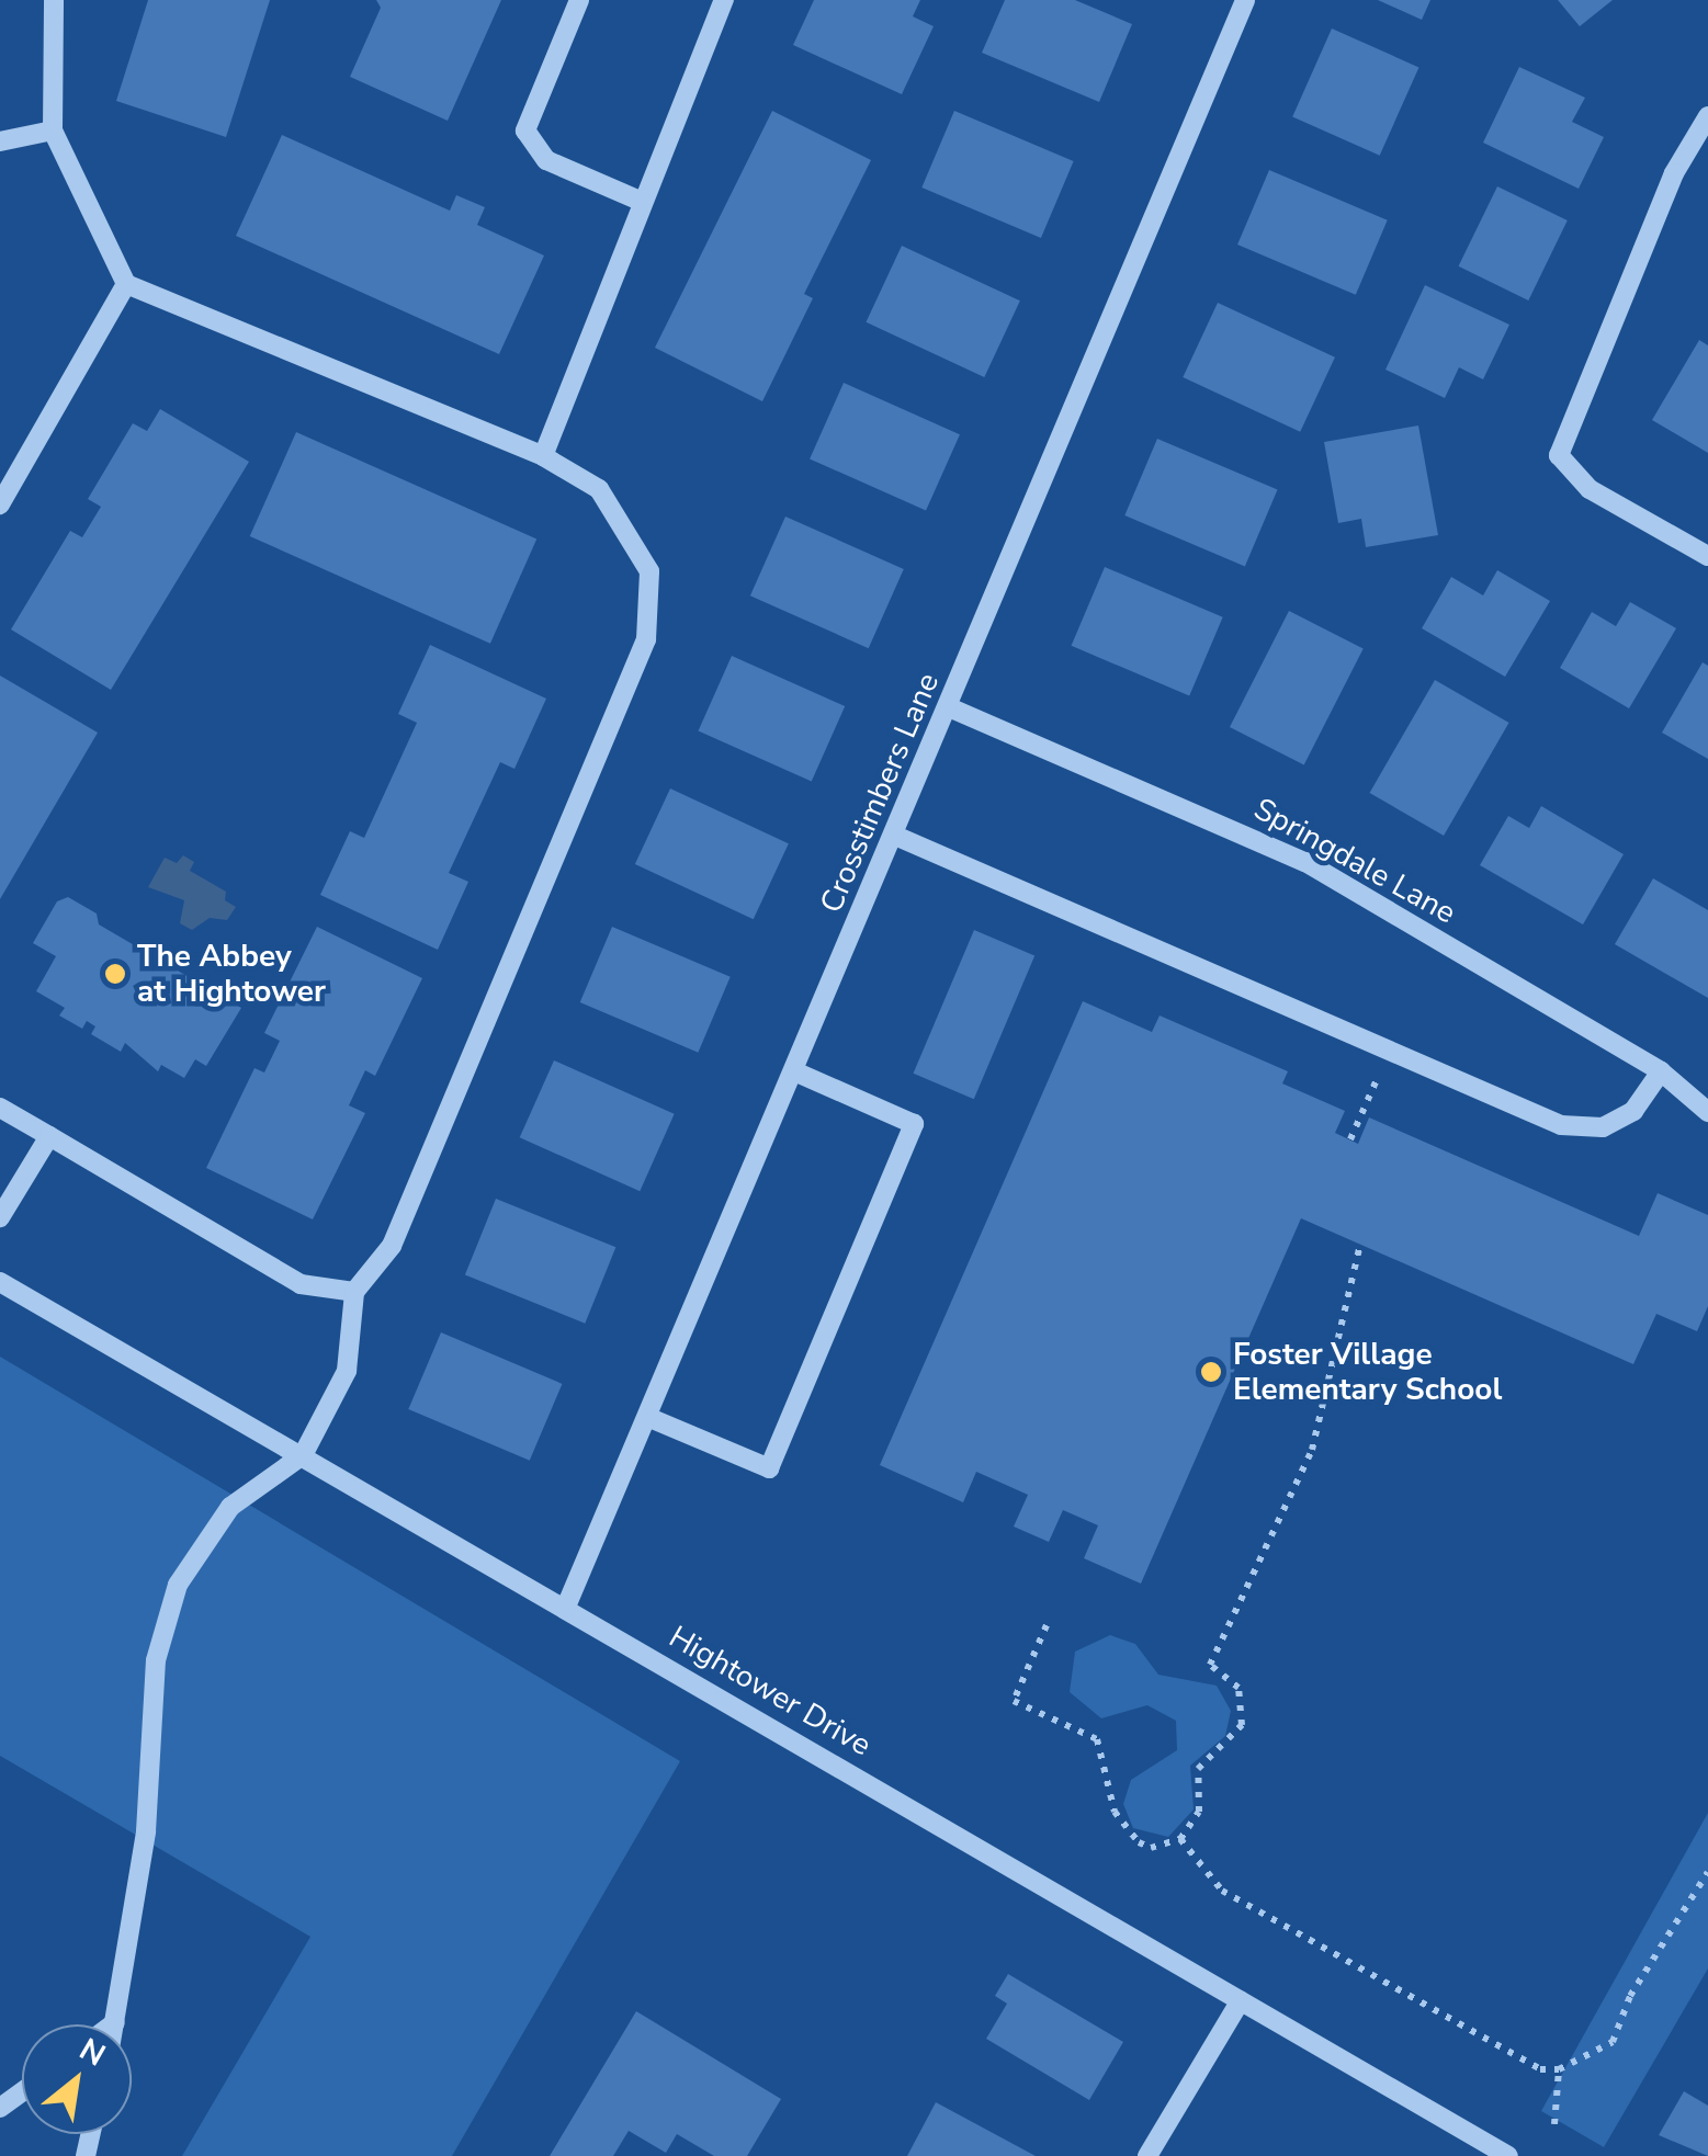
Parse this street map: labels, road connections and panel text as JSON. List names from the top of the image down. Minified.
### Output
{"streets":{"street":["Crosstimbers Lane","Springdale Lane","Hightower Drive"]},"crossings":[["Crosstimbers Lane","Springdale Lane"],["Crosstimbers Lane","Hightower Drive"]],"places":["The Abbey at Hightower","Foster Village Elementary School"],"north":"top right"}
